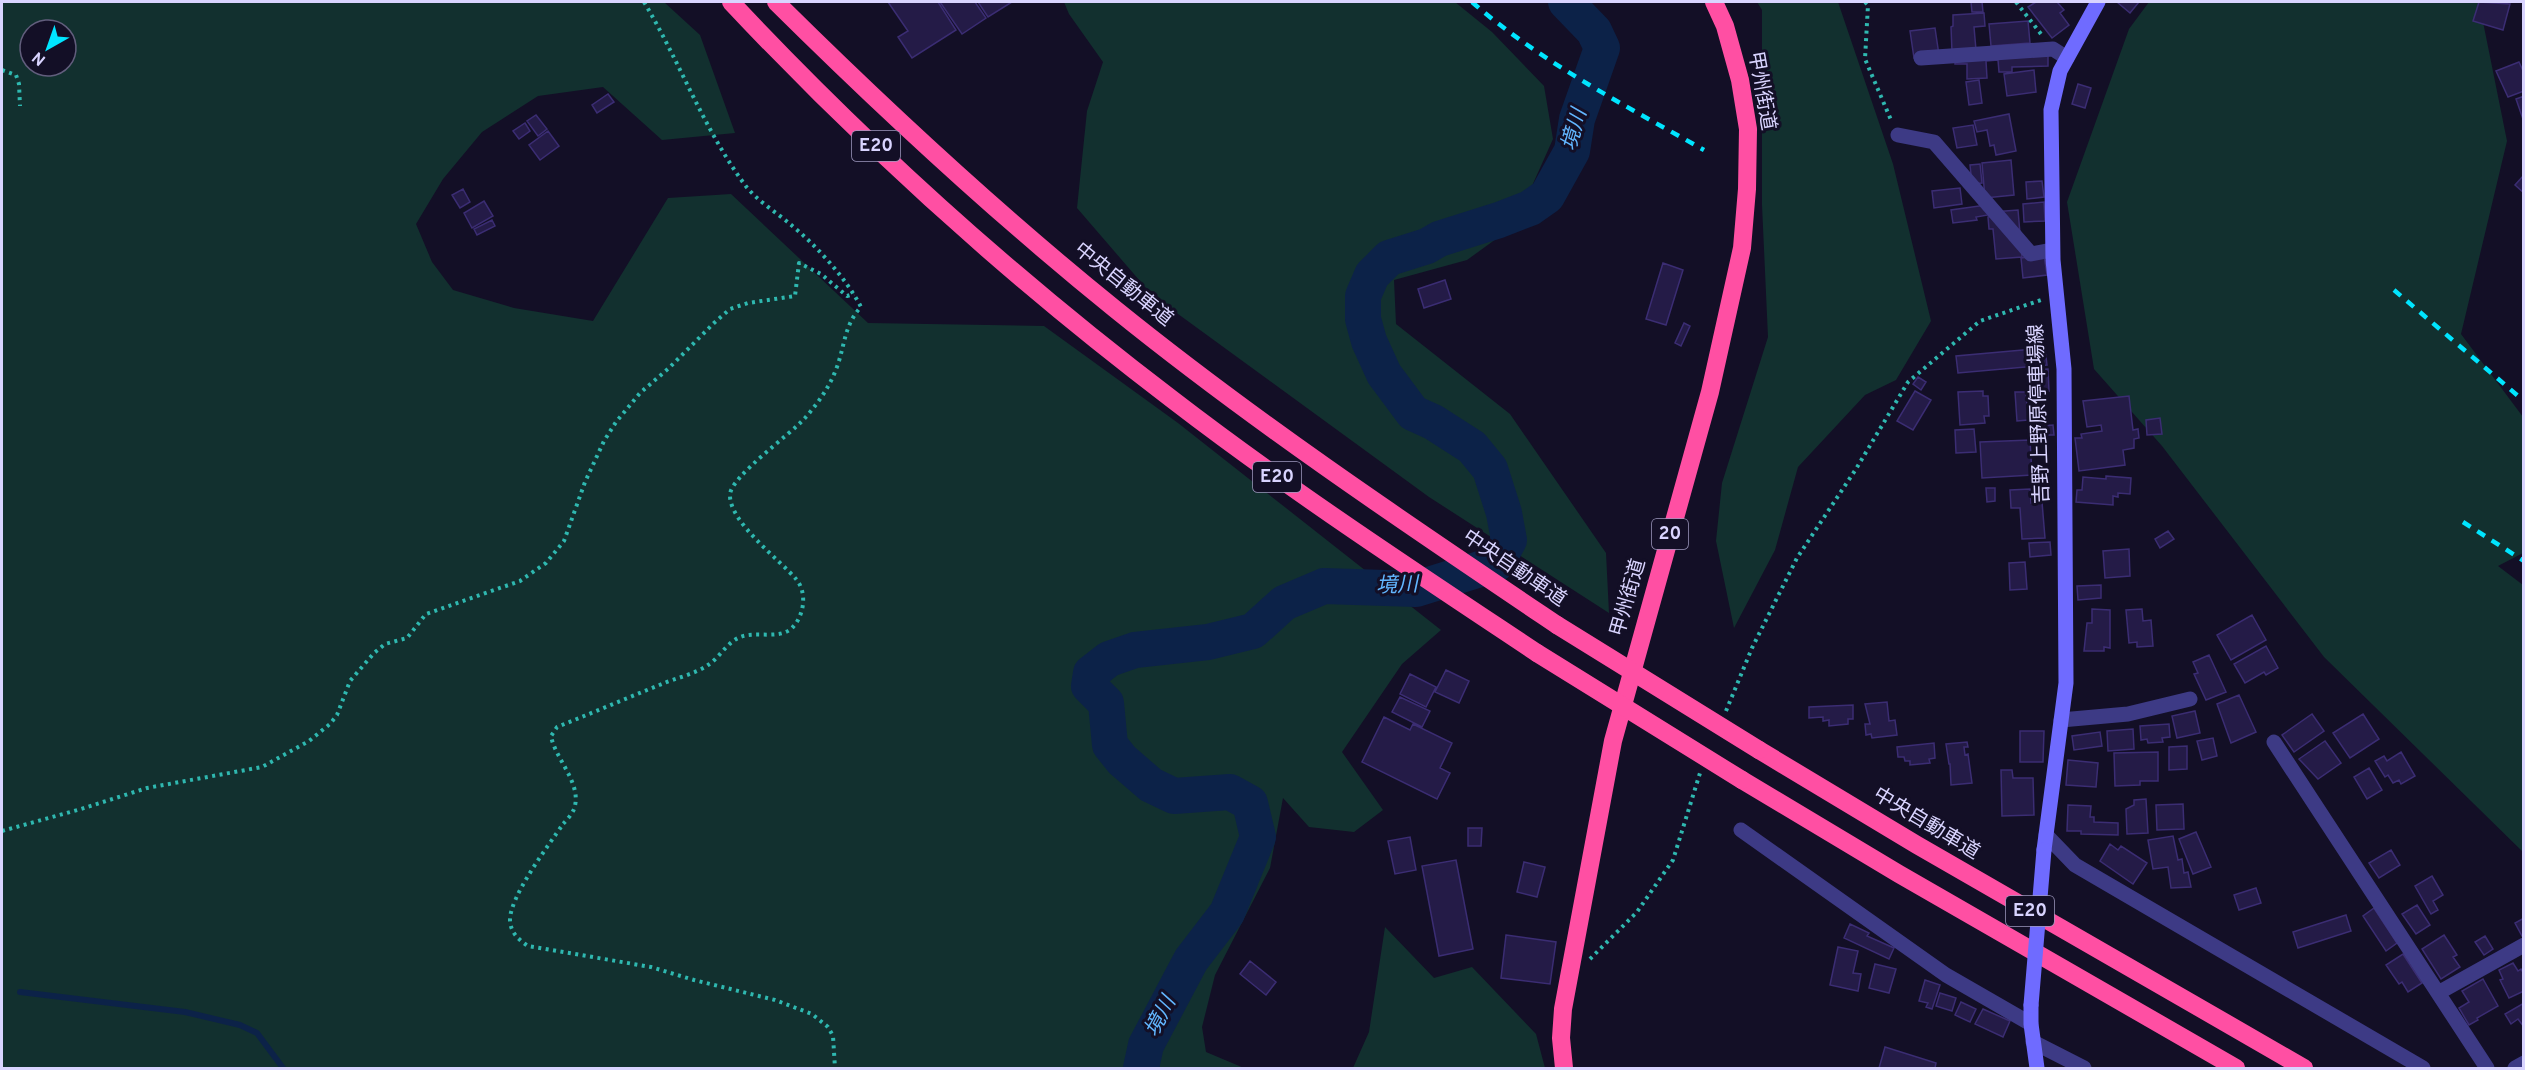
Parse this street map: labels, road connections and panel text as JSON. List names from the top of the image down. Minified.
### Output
{"streets":{"highway":["甲州街道","E20","中央自動車道","20"],"main road":["吉野上野原停車場線"]},"water":["境川"],"north":"bottom left"}
